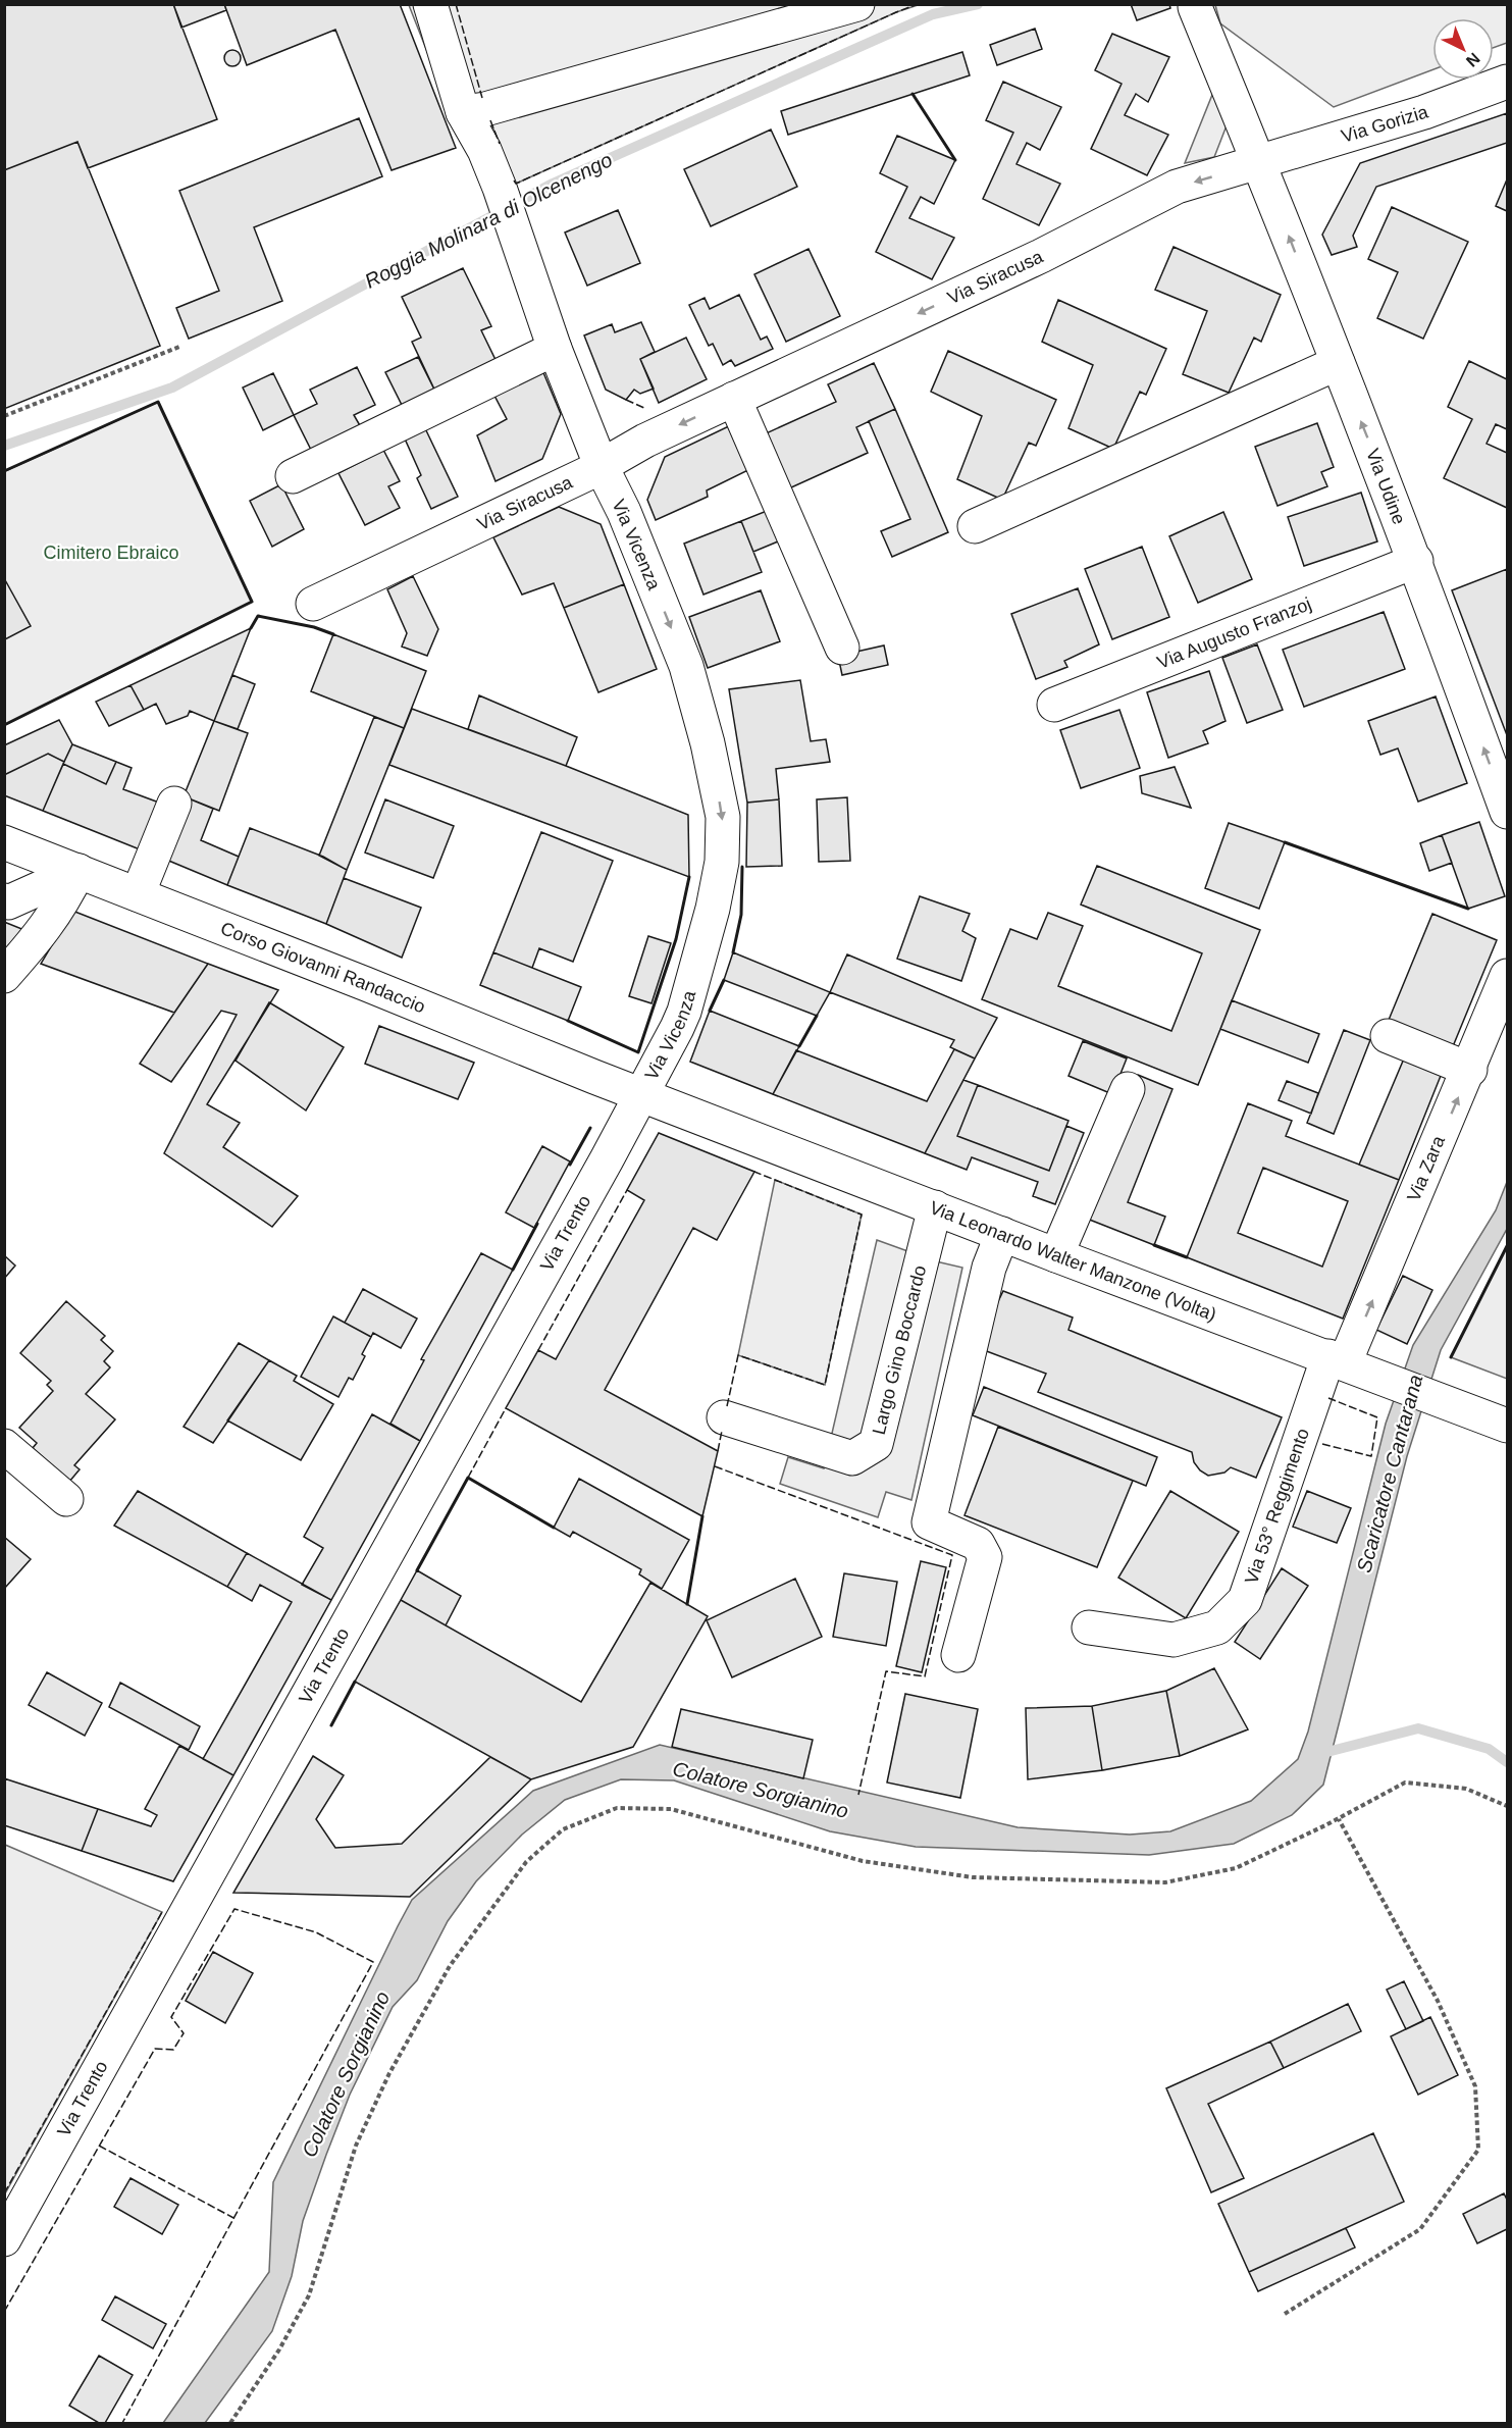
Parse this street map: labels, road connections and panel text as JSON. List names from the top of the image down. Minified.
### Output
{"streets":{"street":["Via Gorizia","Via Siracusa","Via Udine","Via Vicenza","Via Augusto Franzoj","Corso Giovanni Randaccio","Via Zara","Via Trento","Via Leonardo Walter Manzone (Volta)","Largo Gino Boccardo","Via 53° Reggimento"]},"crossings":[["Via Gorizia","Via Siracusa"],["Via Gorizia","Via Udine"],["Via Siracusa","Via Udine"],["Via Siracusa","Via Vicenza"],["Via Udine","Via Augusto Franzoj"],["Via Vicenza","Corso Giovanni Randaccio"],["Via Vicenza","Via Trento"],["Via Vicenza","Via Leonardo Walter Manzone (Volta)"],["Corso Giovanni Randaccio","Via Trento"],["Corso Giovanni Randaccio","Via Leonardo Walter Manzone (Volta)"],["Via Zara","Via Leonardo Walter Manzone (Volta)"],["Via Zara","Via 53° Reggimento"],["Via Trento","Via Leonardo Walter Manzone (Volta)"],["Via Leonardo Walter Manzone (Volta)","Largo Gino Boccardo"],["Via Leonardo Walter Manzone (Volta)","Via 53° Reggimento"]],"one_way":["Via Udine"],"water":["Roggia Molinara di Olcenengo","Scaricatore Cantarana","Colatore Sorgianino"],"parks":["Cimitero Ebraico"],"north":"bottom right"}
